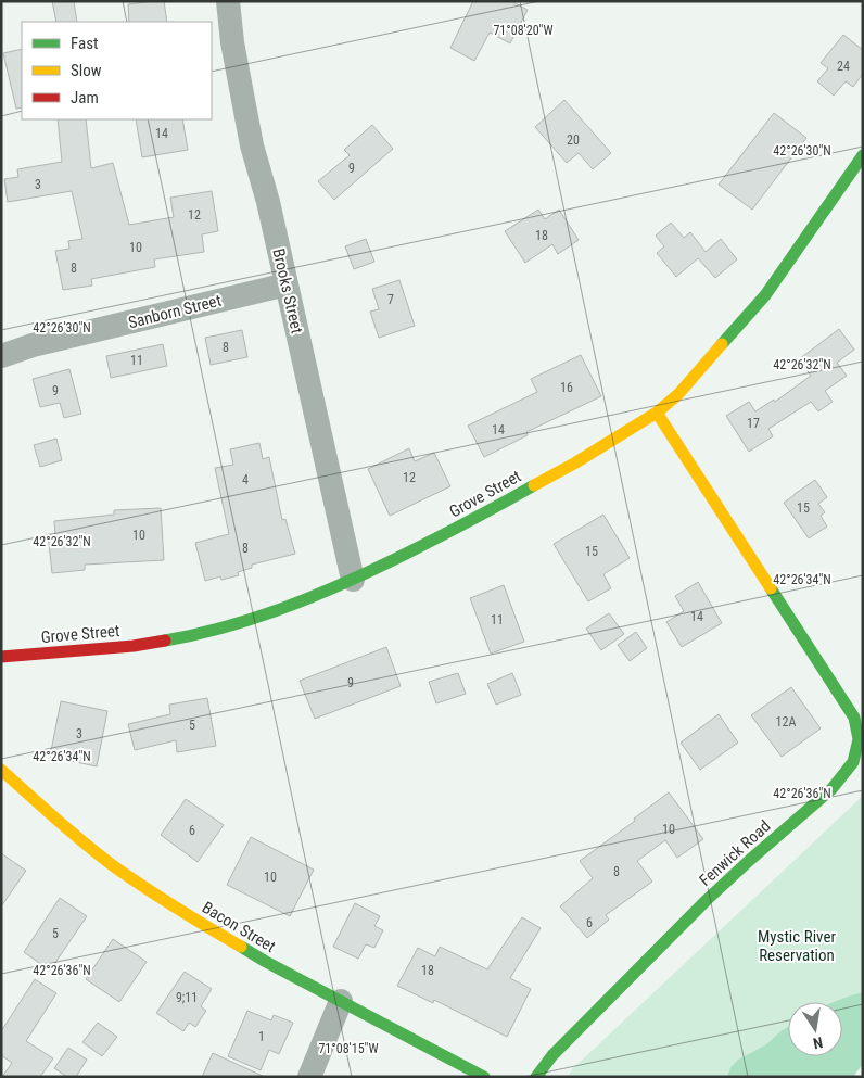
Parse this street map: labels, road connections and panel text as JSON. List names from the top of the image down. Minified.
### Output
{"streets":{"street":["Brooks Street","Sanborn Street","Grove Street","Fenwick Road","Bacon Street"]},"crossings":[["Brooks Street","Sanborn Street"],["Brooks Street","Grove Street"],["Grove Street","Fenwick Road"]],"parks":["Mystic River Reservation"],"house_numbers":["24","14","20","9","3","12","18","10","8","7","8","11","16","9","17","14","12","4","15","10","8","15","14","11","9","12A","5","3","10","6","8","10","6","5","18","9;11","1"],"legend":["Fast","Slow","Jam"],"north":"bottom","coordinates":["71°08'20\"W","42°26'30\"N","42°26'32\"N","42°26'34\"N","42°26'36\"N","71°08'15\"W"]}
